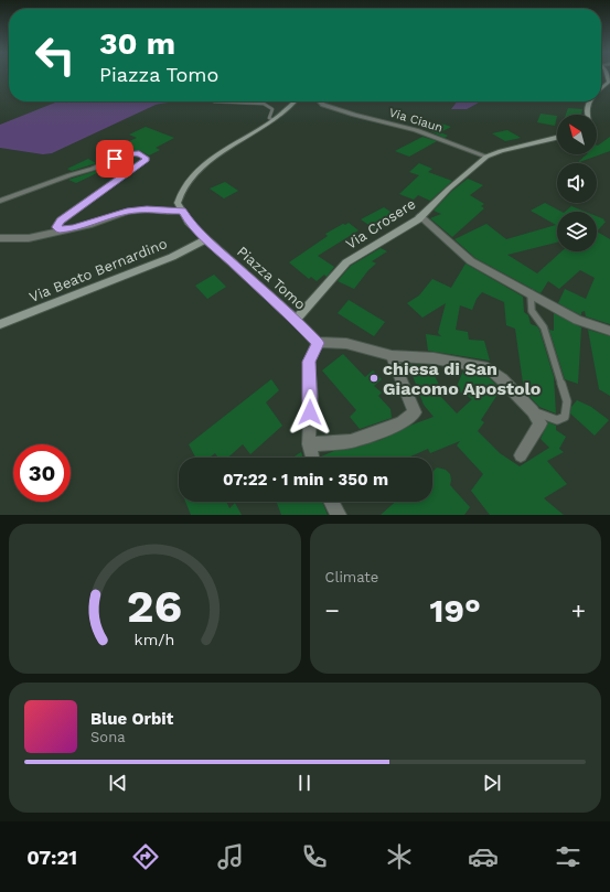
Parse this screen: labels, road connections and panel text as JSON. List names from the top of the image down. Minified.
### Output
{"streets":{"street":["Via Ciaun","Via Crosere","Via Beato Bernardino","Piazza Tomo"]},"crossings":[["Via Ciaun","Via Crosere"],["Via Crosere","Piazza Tomo"],["Via Beato Bernardino","Piazza Tomo"]],"places":["chiesa di San Giacomo Apostolo"],"north":"top left","page":{"turn":["30 m","Piazza Tomo"],"limit":"30","trip":"07:22 · 1 min · 350 m","tile":"Climate","heat":["−","19°","+"],"song":["Blue Orbit","Sona"],"tabs":"07:21","gauge":["26","km/h"]}}
